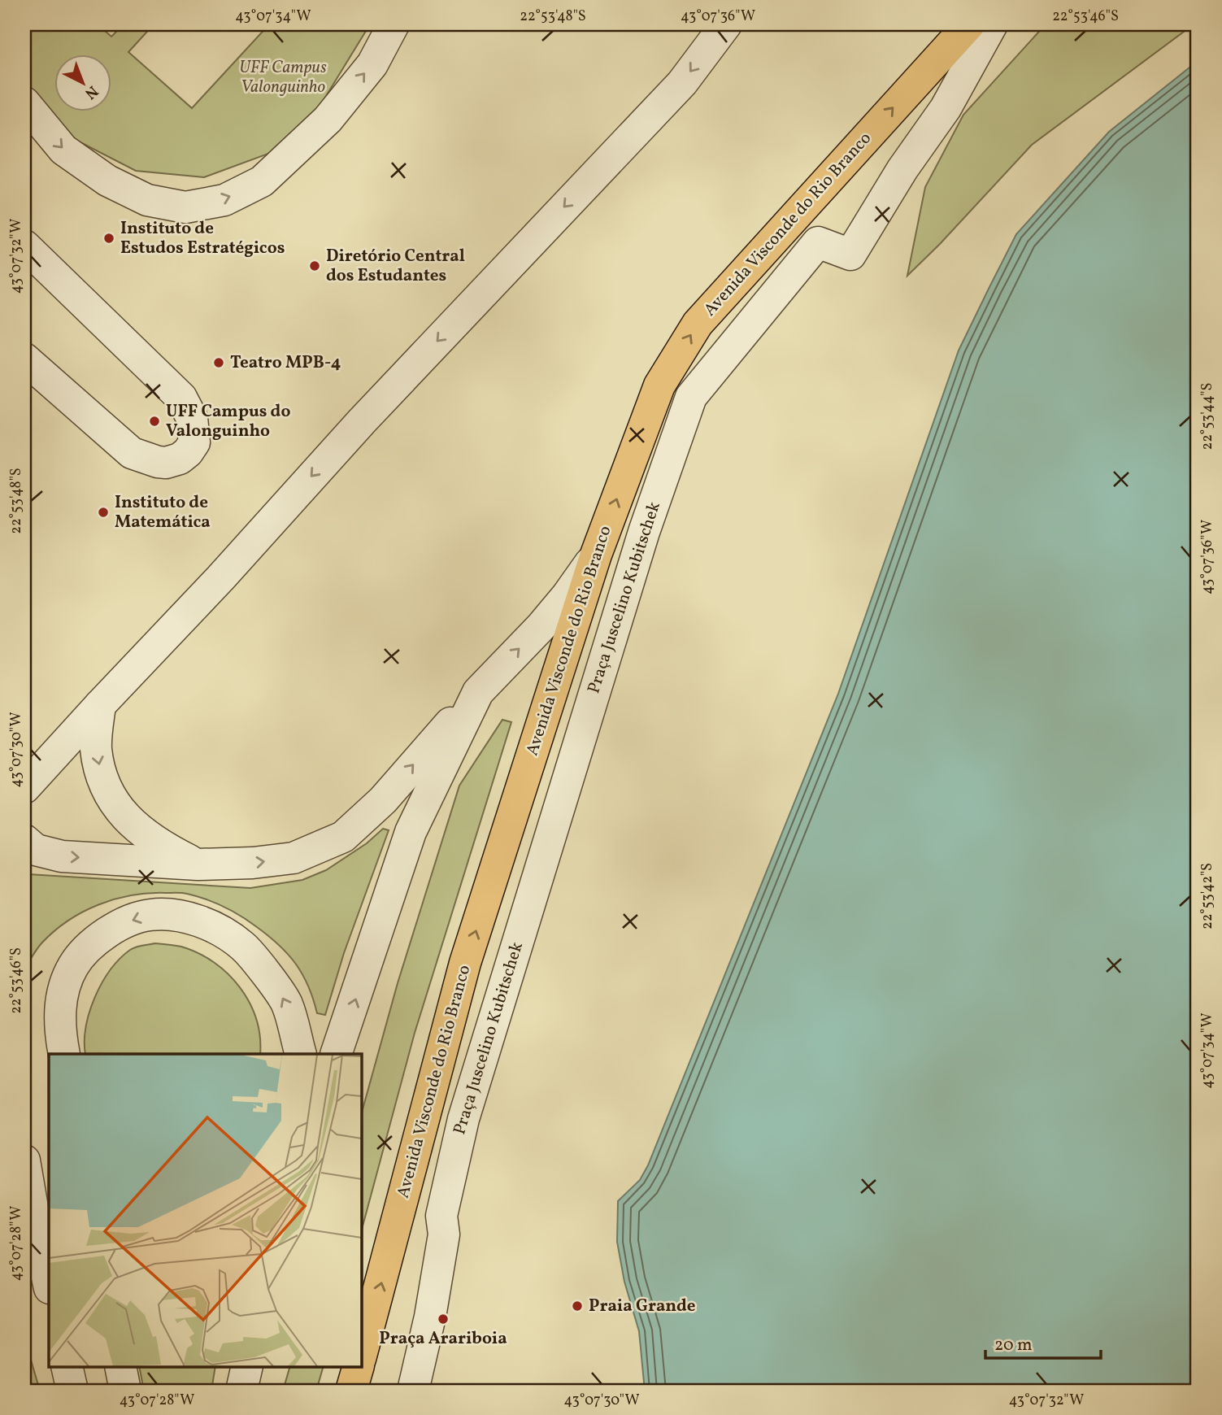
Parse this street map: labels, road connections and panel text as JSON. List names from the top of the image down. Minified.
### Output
{"streets":{"main road":["Avenida Visconde do Rio Branco"],"street":["Praça Juscelino Kubitschek"]},"one_way":["Avenida Visconde do Rio Branco"],"parks":["UFF Campus Valonguinho"],"places":["Instituto de Estudos Estratégicos","Diretório Central dos Estudantes","Teatro MPB-4","UFF Campus do Valonguinho","Instituto de Matemática","Praia Grande","Praça Arariboia"],"scale_bar":"20 m","north":"bottom right","coordinates":["43°07'34\"W","22°53'48\"S","43°07'36\"W","22°53'46\"S","43°07'32\"W","22°53'44\"S","43°07'30\"W","22°53'42\"S","43°07'28\"W"]}
